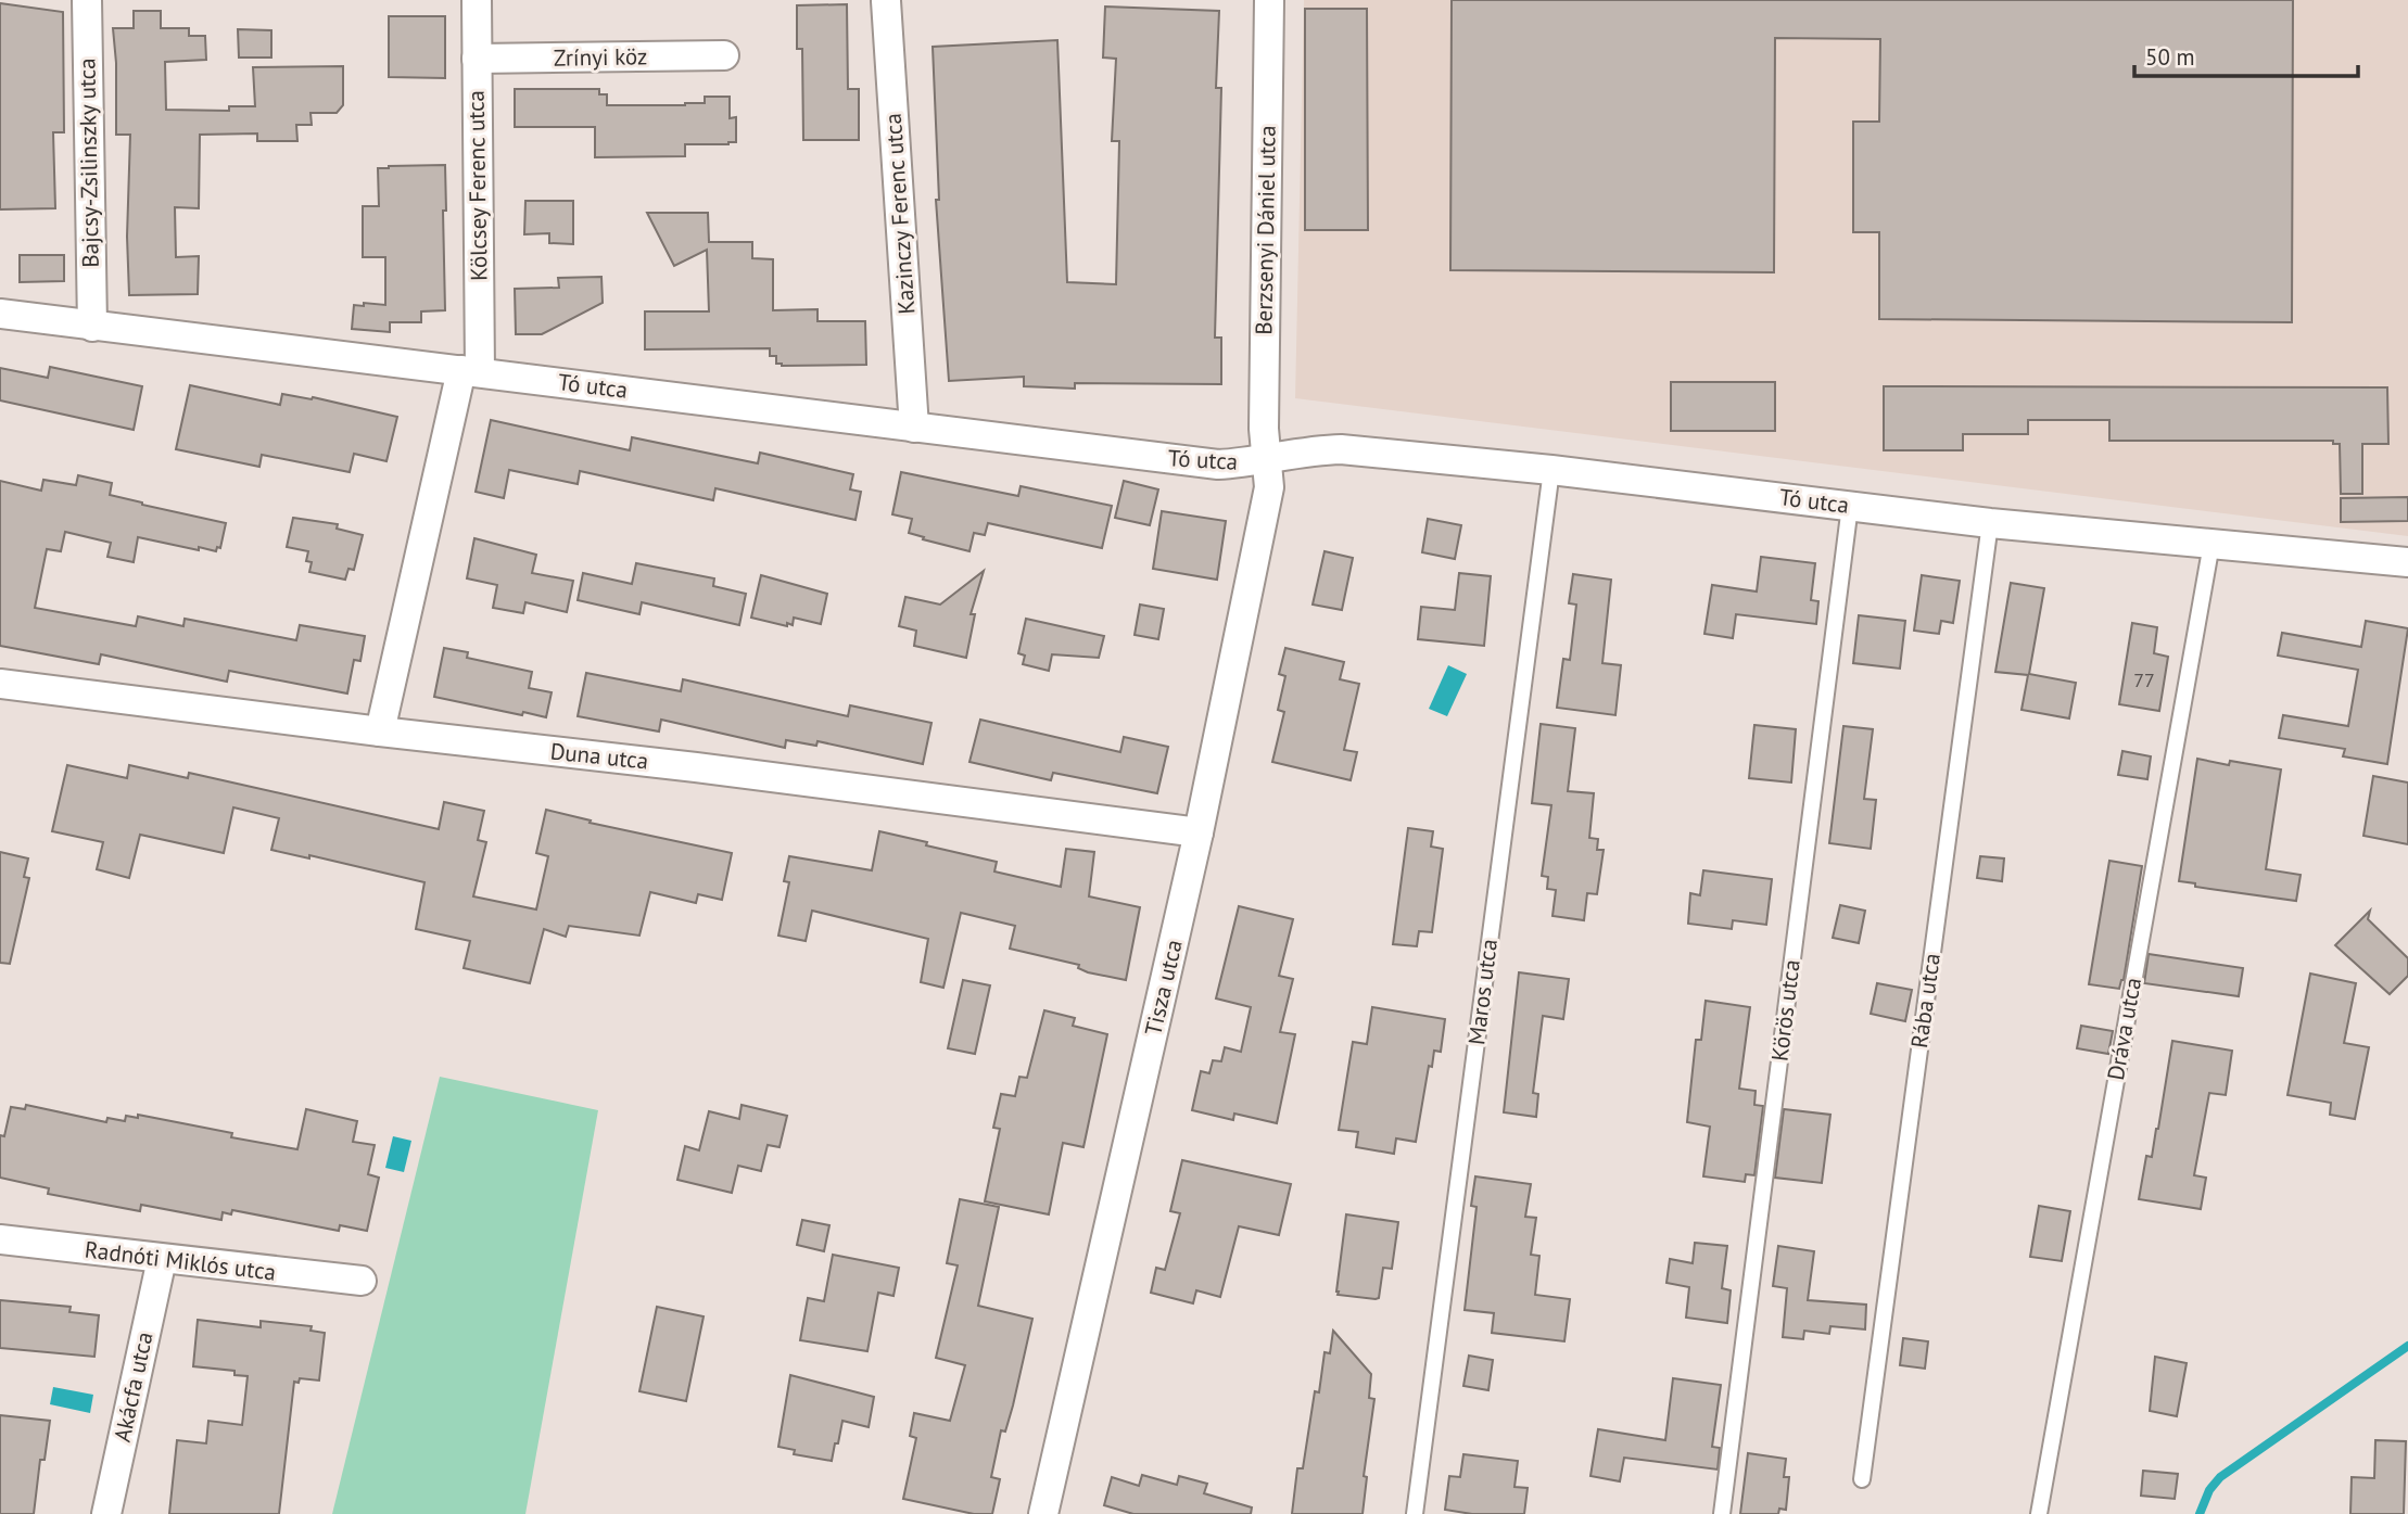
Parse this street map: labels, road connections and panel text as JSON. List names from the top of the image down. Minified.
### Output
{"streets":{"street":["Zrínyi köz","Bajcsy-Zsilinszky utca","Kölcsey Ferenc utca","Kazinczy Ferenc utca","Berzsenyi Dániel utca","Tó utca","Duna utca","Tisza utca","Radnóti Miklós utca","Akácfa utca"],"lane":["Maros utca","Rába utca","Körös utca","Dráva utca"]},"crossings":[["Zrínyi köz","Kölcsey Ferenc utca"],["Bajcsy-Zsilinszky utca","Tó utca"],["Kölcsey Ferenc utca","Tó utca"],["Kölcsey Ferenc utca","Duna utca"],["Kazinczy Ferenc utca","Tó utca"],["Berzsenyi Dániel utca","Tó utca"],["Berzsenyi Dániel utca","Tisza utca"],["Tó utca","Tisza utca"],["Tó utca","Maros utca"],["Tó utca","Rába utca"],["Tó utca","Körös utca"],["Tó utca","Dráva utca"],["Duna utca","Tisza utca"],["Radnóti Miklós utca","Akácfa utca"]],"house_numbers":["77"],"scale_bar":"50 m"}
